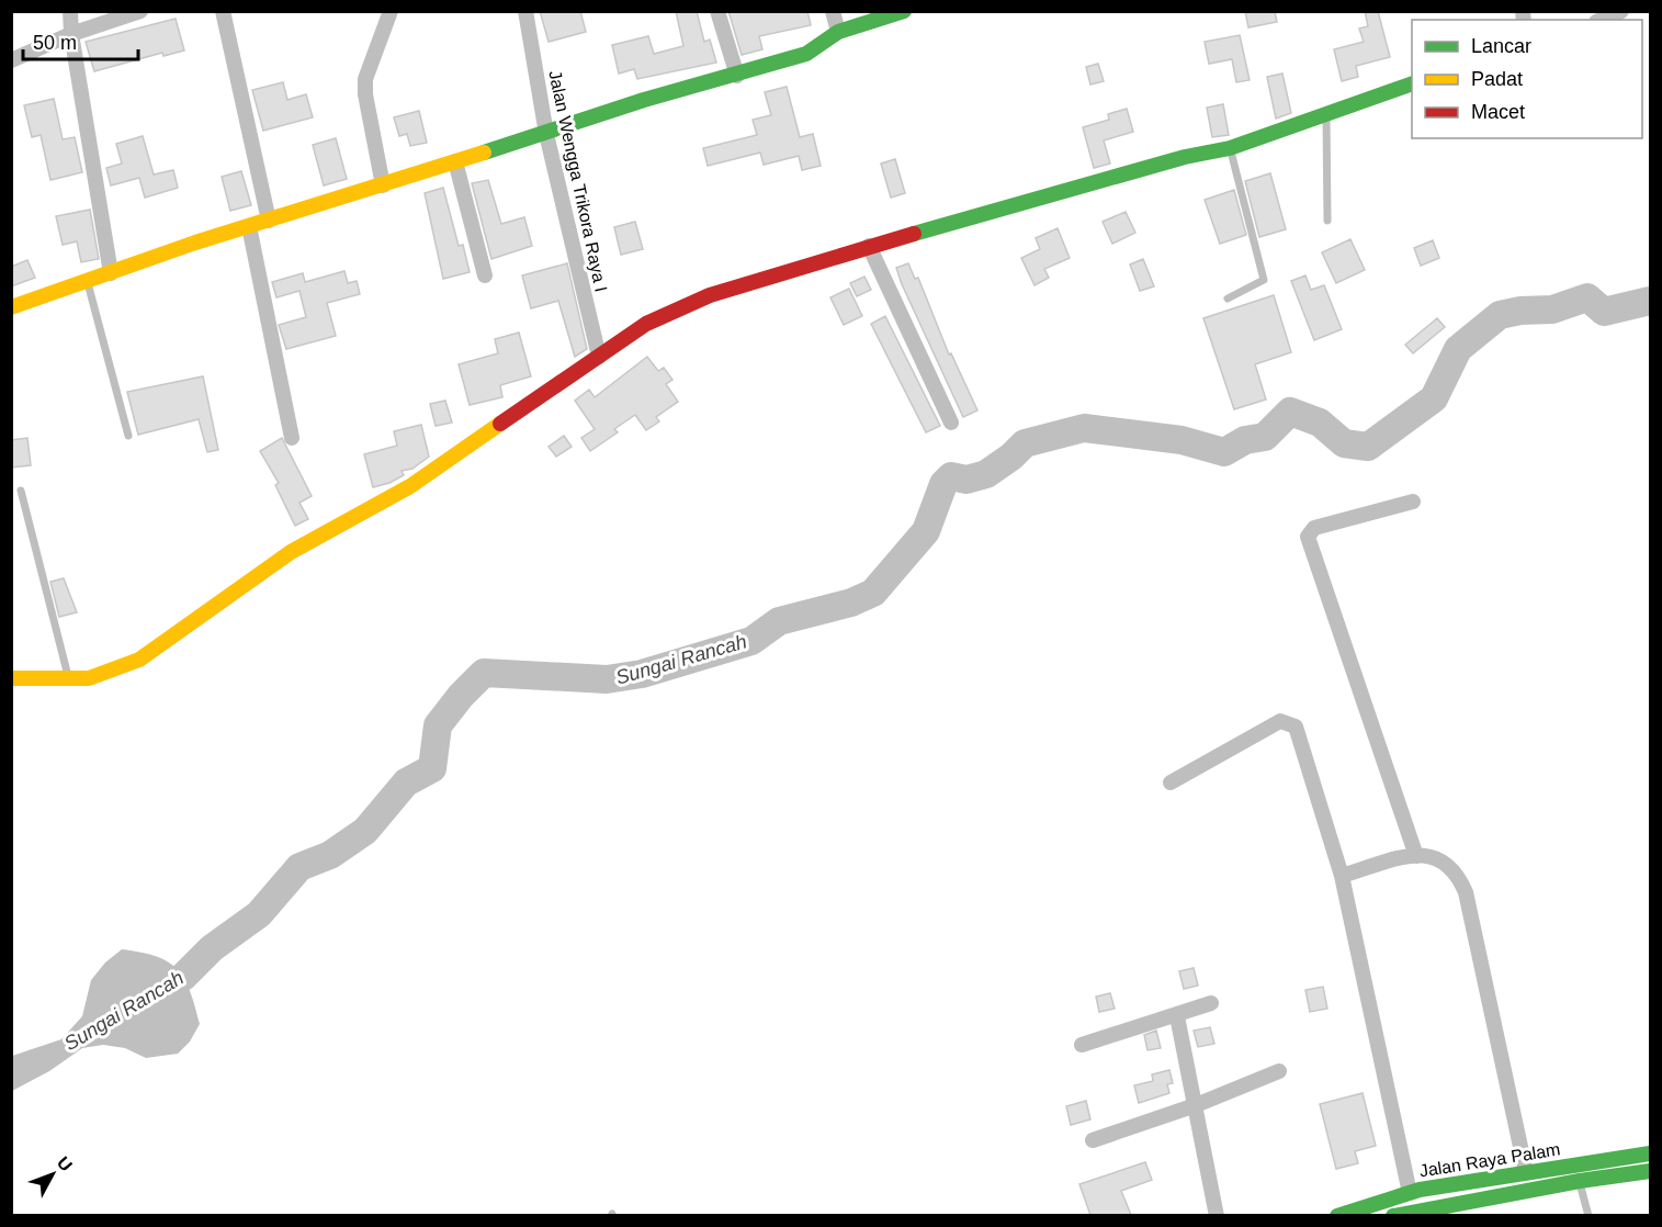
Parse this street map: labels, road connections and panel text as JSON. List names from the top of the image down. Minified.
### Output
{"streets":{"street":["Jalan Wengga Trikora Raya I","Jalan Raya Palam"]},"water":["Sungai Rancah"],"legend":["Lancar","Padat","Macet"],"scale_bar":"50 m","north":"top right"}
